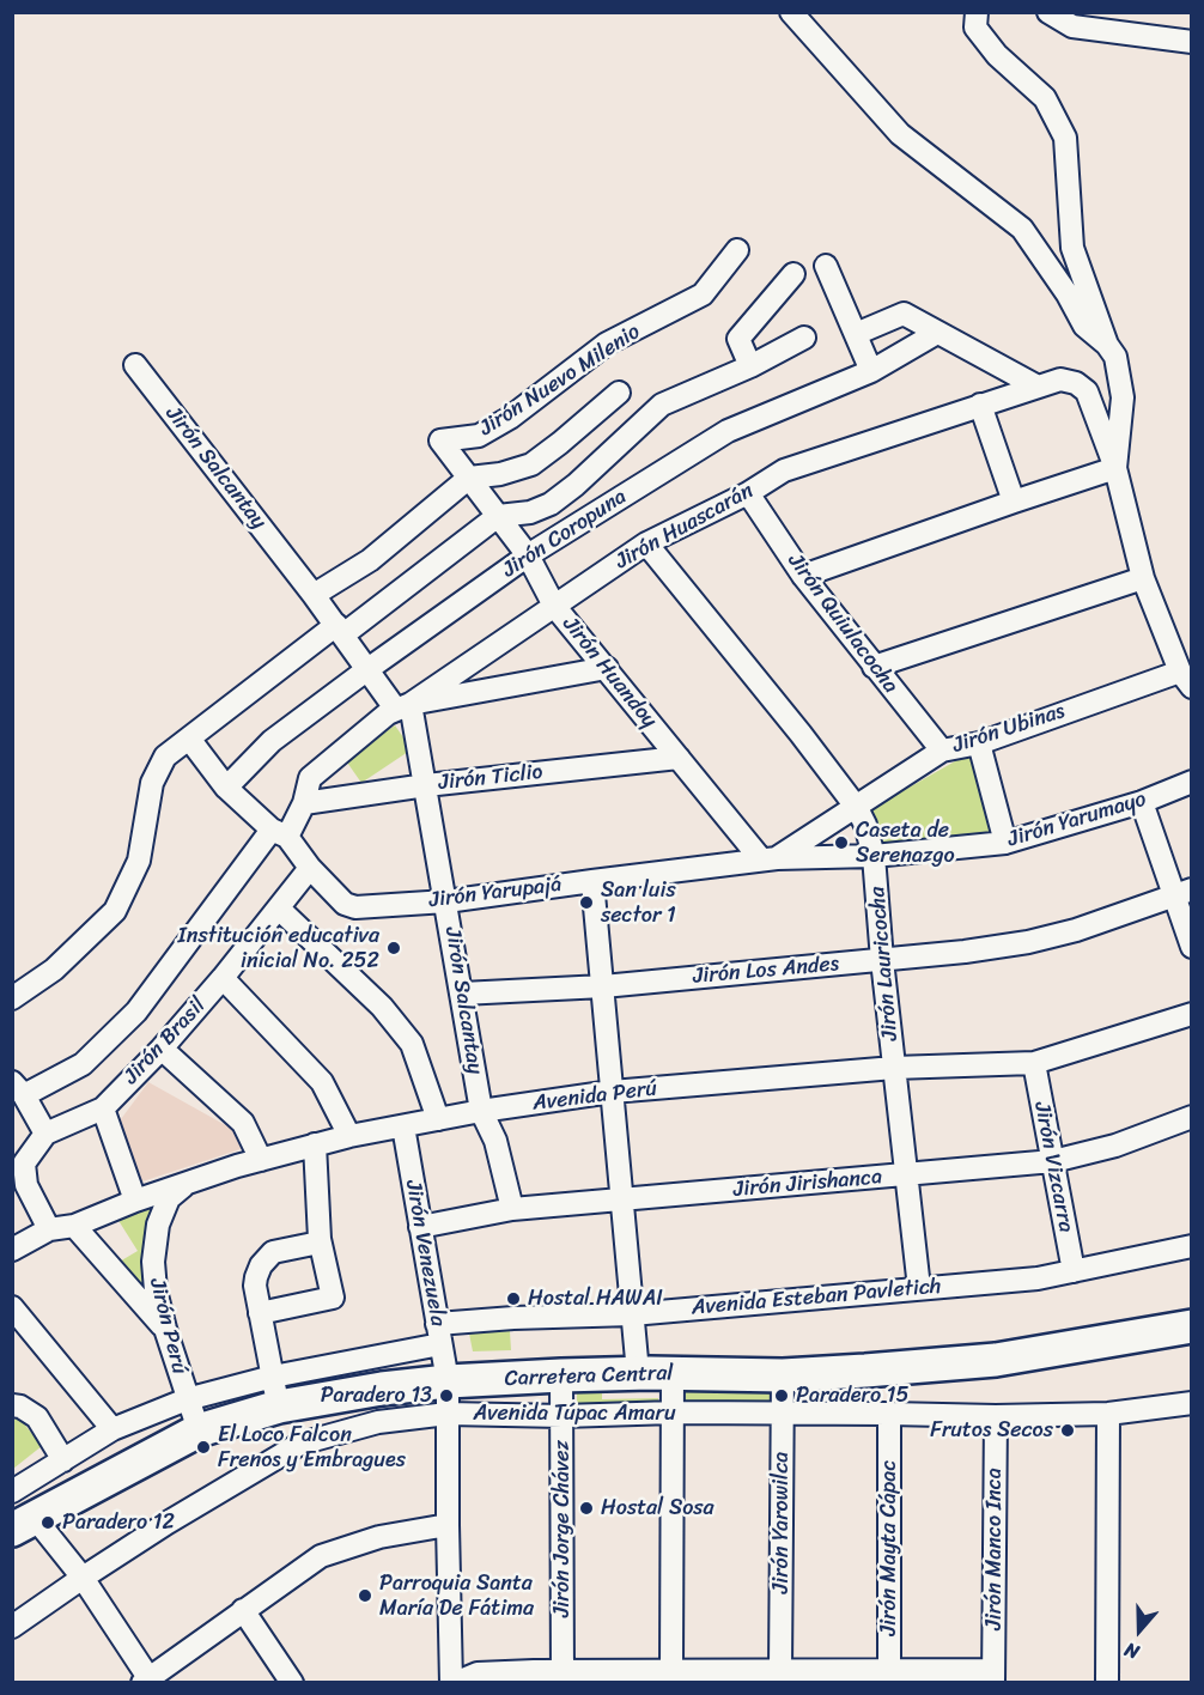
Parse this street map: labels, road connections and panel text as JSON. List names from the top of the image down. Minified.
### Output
{"streets":{"highway":["Carretera Central"],"street":["Jirón Nuevo Milenio","Jirón Salcantay","Jirón Huascarán","Jirón Coropuna","Jirón Quiulacocha","Jirón Huandoy","Jirón Ubinas","Jirón Ticlio","Jirón Yarumayo","Jirón Yarupajá","Jirón Lauricocha","Jirón Los Andes","Jirón Brasil","Avenida Perú","Jirón Vizcarra","Jirón Jirishanca","Jirón Venezuela","Avenida Esteban Pavletich","Jirón Perú","Avenida Túpac Amaru","Jirón Yarowilca","Jirón Jorge Chávez","Jirón Mayta Cápac","Jirón Manco Inca"]},"crossings":[["Jirón Nuevo Milenio","Jirón Huandoy"],["Jirón Salcantay","Jirón Huascarán"],["Jirón Salcantay","Jirón Coropuna"],["Jirón Salcantay","Jirón Ticlio"],["Jirón Salcantay","Jirón Yarupajá"],["Jirón Salcantay","Jirón Los Andes"],["Jirón Salcantay","Avenida Perú"],["Jirón Salcantay","Jirón Jirishanca"],["Jirón Huascarán","Jirón Quiulacocha"],["Jirón Huascarán","Jirón Huandoy"],["Jirón Huascarán","Jirón Ticlio"],["Jirón Huascarán","Jirón Yarupajá"],["Jirón Huascarán","Jirón Lauricocha"],["Jirón Coropuna","Jirón Huandoy"],["Jirón Coropuna","Jirón Yarupajá"],["Jirón Quiulacocha","Jirón Ubinas"],["Jirón Huandoy","Jirón Ubinas"],["Jirón Huandoy","Jirón Ticlio"],["Jirón Huandoy","Jirón Yarupajá"],["Jirón Ubinas","Jirón Yarupajá"],["Jirón Ubinas","Jirón Lauricocha"],["Jirón Yarumayo","Jirón Yarupajá"],["Jirón Yarumayo","Jirón Lauricocha"],["Jirón Yarupajá","Jirón Lauricocha"],["Jirón Yarupajá","Jirón Brasil"],["Jirón Lauricocha","Jirón Los Andes"],["Jirón Lauricocha","Avenida Perú"],["Jirón Lauricocha","Jirón Jirishanca"],["Jirón Lauricocha","Avenida Esteban Pavletich"],["Avenida Perú","Jirón Vizcarra"],["Avenida Perú","Jirón Venezuela"],["Avenida Perú","Jirón Perú"],["Jirón Vizcarra","Jirón Jirishanca"],["Jirón Vizcarra","Avenida Esteban Pavletich"],["Jirón Jirishanca","Jirón Venezuela"],["Jirón Venezuela","Avenida Esteban Pavletich"],["Jirón Venezuela","Carretera Central"],["Jirón Venezuela","Avenida Túpac Amaru"],["Avenida Esteban Pavletich","Jirón Perú"],["Avenida Esteban Pavletich","Carretera Central"],["Jirón Perú","Carretera Central"],["Carretera Central","Jirón Yarowilca"],["Carretera Central","Jirón Jorge Chávez"],["Avenida Túpac Amaru","Jirón Yarowilca"],["Avenida Túpac Amaru","Jirón Jorge Chávez"],["Avenida Túpac Amaru","Jirón Mayta Cápac"],["Avenida Túpac Amaru","Jirón Manco Inca"]],"places":["Caseta de Serenazgo","San luis sector 1","Institución educativa inicial No. 252","Hostal HAWAI","Paradero 13","Paradero 15","Frutos Secos","El Loco Falcon Frenos y Embragues","Hostal Sosa","Paradero 12","Parroquia Santa María De Fátima"],"north":"bottom"}
